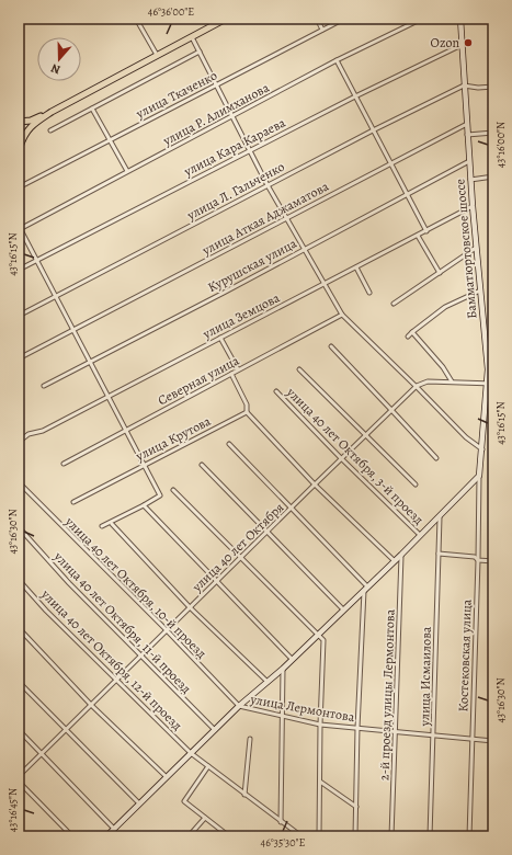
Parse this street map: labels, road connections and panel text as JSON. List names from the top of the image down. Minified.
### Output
{"streets":{"street":["улица Ткаченко","улица Р. Алимханова","улица Кара Караева","улица Л. Гальченко","улица Аткая Аджаматова","Бамматюртовское шоссе","Курушская улица","улица Земцова","Северная улица","улица Крутова","улица 40 лет Октября, 3-й проезд","улица 40 лет Октября","улица 40 лет Октября, 10-й проезд","улица 40 лет Октября, 11-й проезд","Костековская улица","улица 40 лет Октября, 12-й проезд","улица Исмаилова","2-й проезд улицы Лермонтова","улица Лермонтова"]},"crossings":[["улица Кара Караева","Бамматюртовское шоссе"],["улица Л. Гальченко","Бамматюртовское шоссе"],["улица Аткая Аджаматова","Бамматюртовское шоссе"],["Бамматюртовское шоссе","Курушская улица"],["Бамматюртовское шоссе","улица Земцова"],["Бамматюртовское шоссе","Костековская улица"],["улица 40 лет Октября, 3-й проезд","улица 40 лет Октября"],["улица 40 лет Октября","улица 40 лет Октября, 10-й проезд"],["улица 40 лет Октября","улица 40 лет Октября, 11-й проезд"],["улица 40 лет Октября","улица 40 лет Октября, 12-й проезд"],["улица 40 лет Октября, 10-й проезд","улица Лермонтова"],["Костековская улица","улица Лермонтова"],["улица Исмаилова","улица Лермонтова"],["2-й проезд улицы Лермонтова","улица Лермонтова"]],"places":["Ozon"],"north":"bottom","coordinates":["46°36'00\"E","43°16'00\"N","43°16'15\"N","43°16'30\"N","43°16'45\"N","46°35'30\"E"]}
